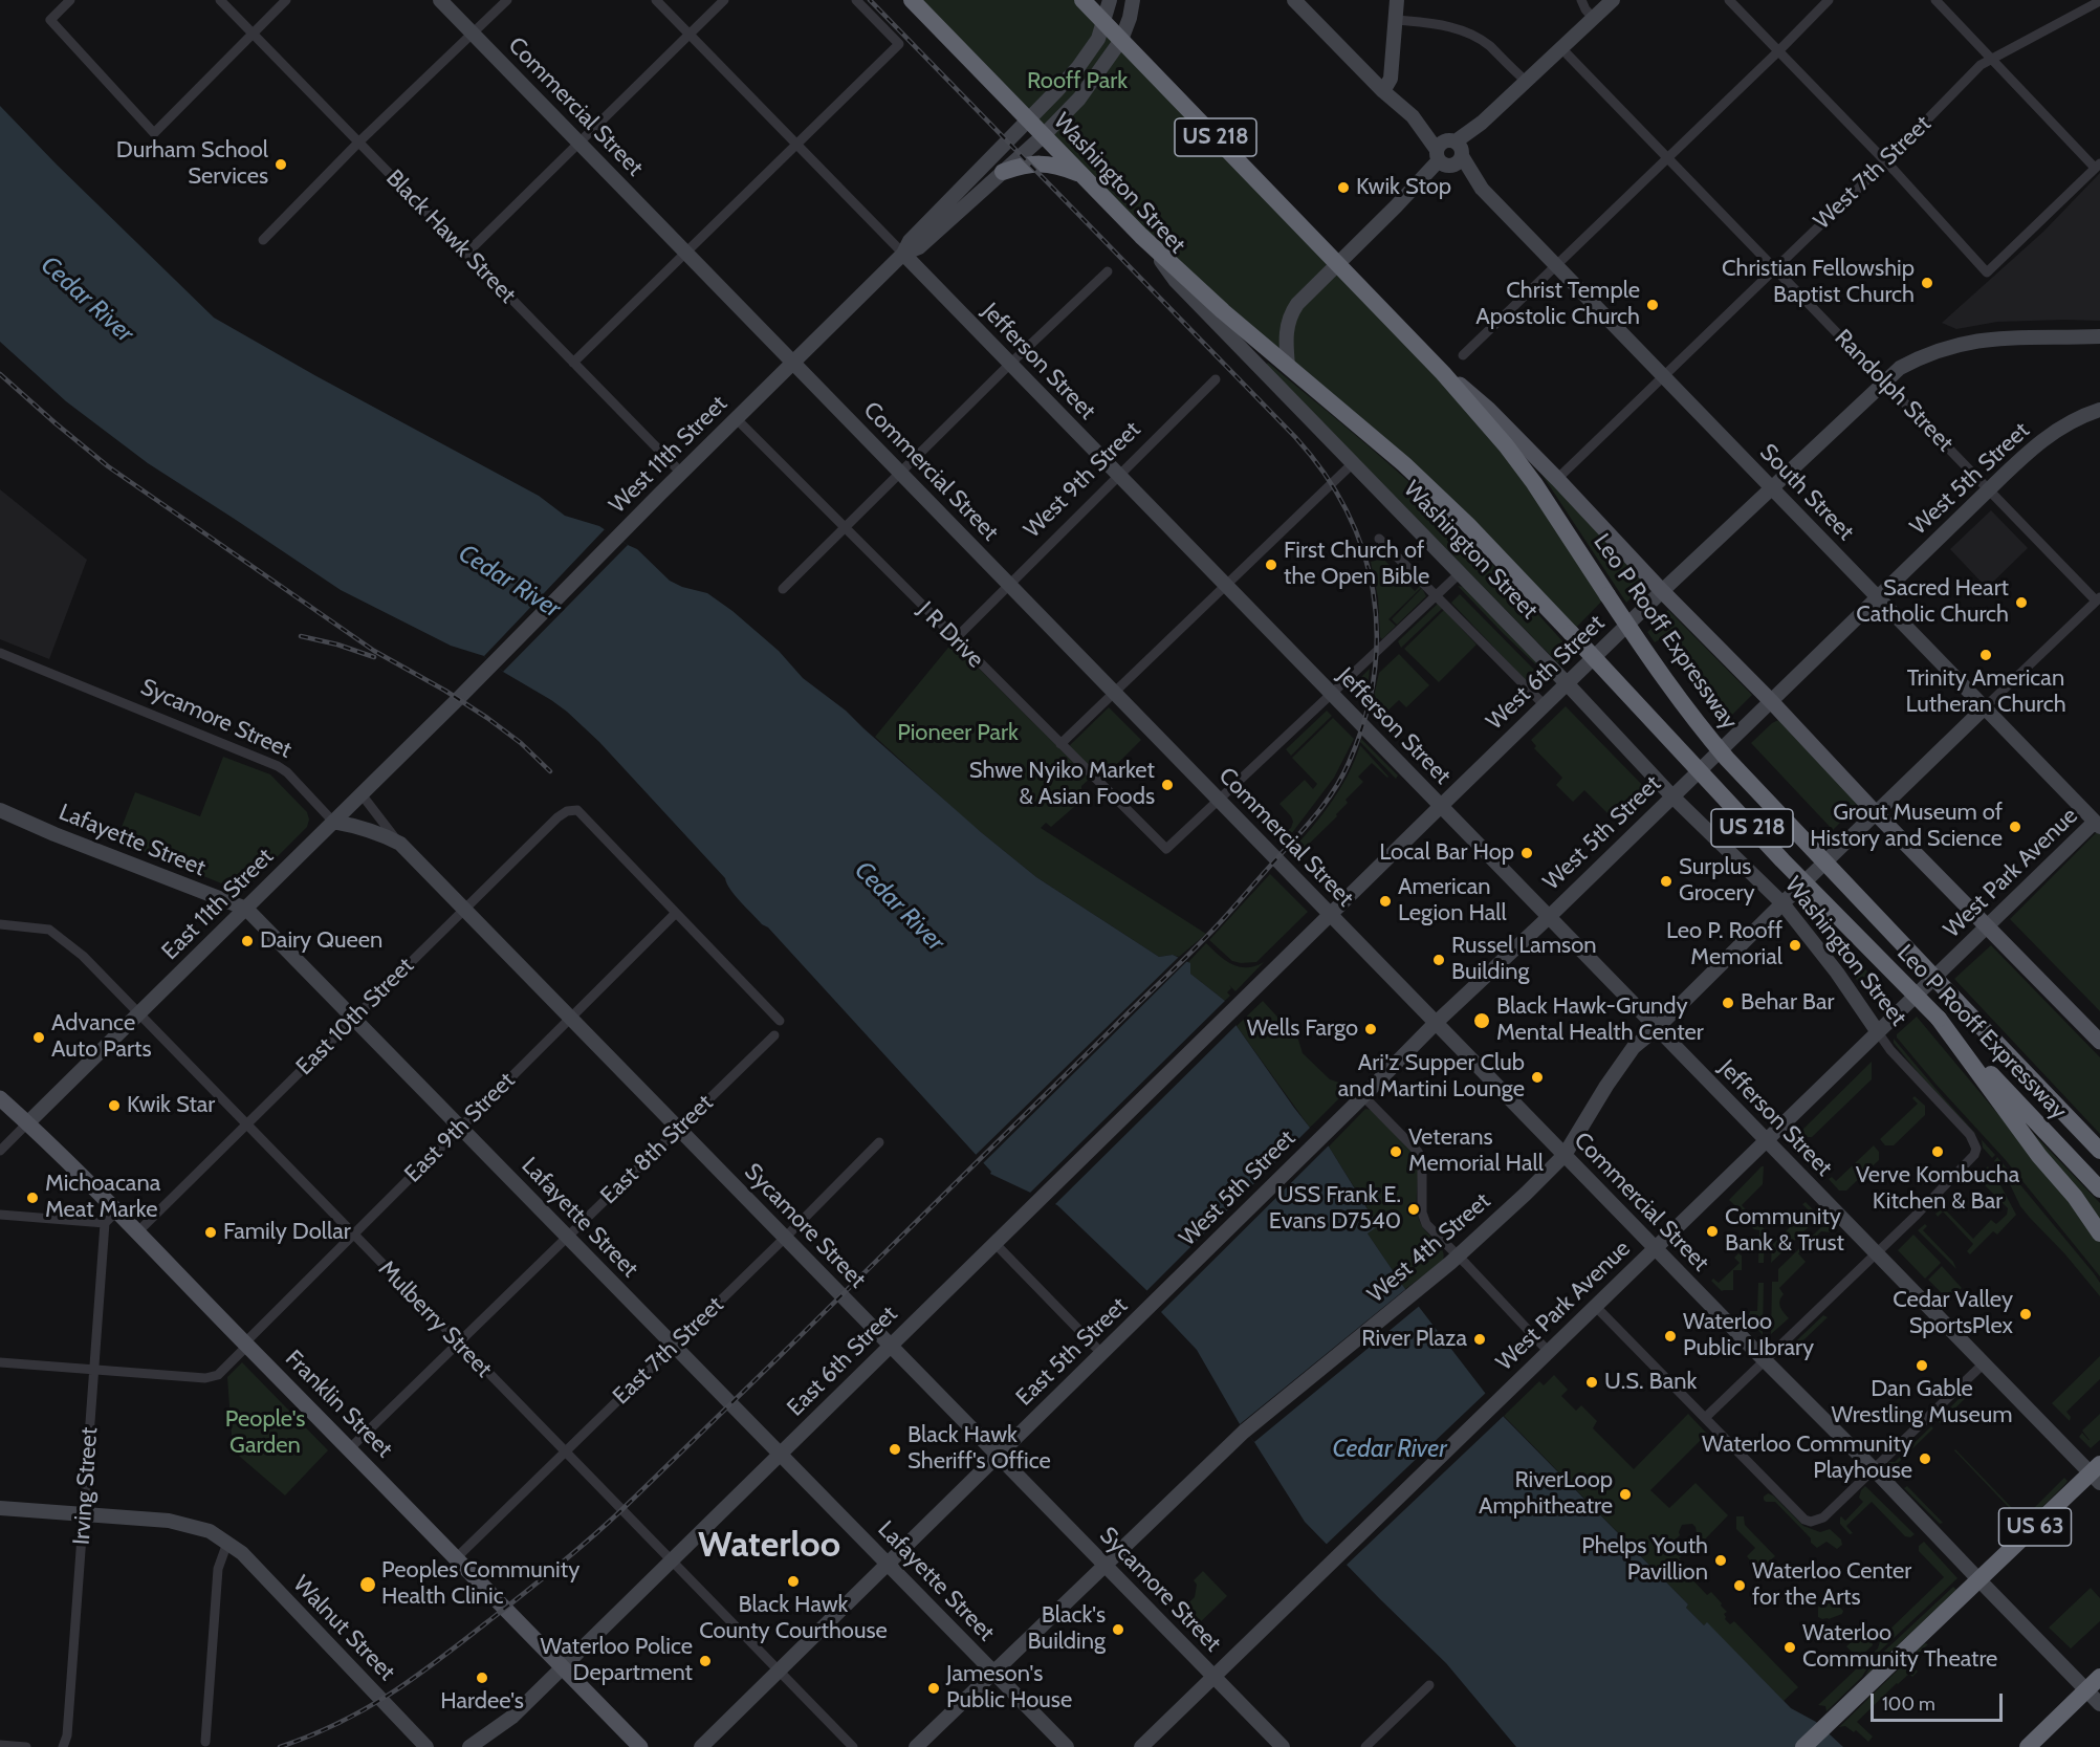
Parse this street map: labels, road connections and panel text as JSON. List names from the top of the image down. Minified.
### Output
{"streets":{"highway":["US 218","Washington Street","Leo P Rooff Expressway","US 63"],"main road":["Franklin Street"],"street":["Commercial Street","West 7th Street","Black Hawk Street","Jefferson Street","Randolph Street","West 11th Street","West 5th Street","West 9th Street","South Street","J R Drive","West 6th Street","Sycamore Street","Lafayette Street","West Park Avenue","East 11th Street","East 10th Street","East 9th Street","East 8th Street","West 4th Street","Mulberry Street","East 7th Street","East 5th Street","East 6th Street","Irving Street","Walnut Street"]},"crossings":[["Commercial Street","West 11th Street"],["Commercial Street","West 5th Street"],["Commercial Street","West 9th Street"],["Commercial Street","J R Drive"],["Commercial Street","West 6th Street"],["Commercial Street","West Park Avenue"],["Commercial Street","West 4th Street"],["Commercial Street","US 63"],["US 218","Washington Street"],["US 218","West 11th Street"],["US 218","Leo P Rooff Expressway"],["West 7th Street","Randolph Street"],["West 7th Street","South Street"],["Washington Street","Jefferson Street"],["Washington Street","West 11th Street"],["Washington Street","West 5th Street"],["Washington Street","West 6th Street"],["Washington Street","West Park Avenue"],["Washington Street","West 4th Street"],["Black Hawk Street","West 11th Street"],["Jefferson Street","West 11th Street"],["Jefferson Street","West 5th Street"],["Jefferson Street","West 9th Street"],["Jefferson Street","West 6th Street"],["Jefferson Street","West Park Avenue"],["Jefferson Street","West 4th Street"],["Jefferson Street","US 63"],["Randolph Street","West 5th Street"],["Randolph Street","West 6th Street"],["Randolph Street","West 4th Street"],["West 11th Street","J R Drive"],["West 11th Street","East 11th Street"],["West 5th Street","South Street"],["West 5th Street","East 5th Street"],["West 9th Street","J R Drive"],["South Street","West 6th Street"],["South Street","West Park Avenue"],["South Street","West 4th Street"],["West 6th Street","East 6th Street"],["Sycamore Street","West Park Avenue"],["Sycamore Street","East 11th Street"],["Sycamore Street","East 10th Street"],["Sycamore Street","East 9th Street"],["Sycamore Street","East 8th Street"],["Sycamore Street","West 4th Street"],["Sycamore Street","East 7th Street"],["Sycamore Street","East 5th Street"],["Sycamore Street","East 6th Street"],["Lafayette Street","East 11th Street"],["Lafayette Street","East 10th Street"],["Lafayette Street","East 9th Street"],["Lafayette Street","East 8th Street"],["Lafayette Street","West 4th Street"],["Lafayette Street","East 7th Street"],["Lafayette Street","East 5th Street"],["Lafayette Street","East 6th Street"],["East 11th Street","Mulberry Street"],["East 11th Street","Franklin Street"],["East 10th Street","East 9th Street"],["East 10th Street","Mulberry Street"],["East 10th Street","Franklin Street"],["East 9th Street","Mulberry Street"],["East 9th Street","Franklin Street"],["East 9th Street","Irving Street"],["East 8th Street","Mulberry Street"],["East 8th Street","Franklin Street"],["Mulberry Street","East 7th Street"],["Mulberry Street","East 5th Street"],["Mulberry Street","East 6th Street"],["East 7th Street","Franklin Street"],["East 6th Street","Franklin Street"],["Franklin Street","Irving Street"],["Irving Street","Walnut Street"]],"districts":["Waterloo"],"water":["Cedar River"],"parks":["Rooff Park","Pioneer Park","People's Garden"],"places":["Durham School Services","Kwik Stop","Christian Fellowship Baptist Church","Christ Temple Apostolic Church","First Church of the Open Bible","Sacred Heart Catholic Church","Trinity American Lutheran Church","Shwe Nyiko Market & Asian Foods","Grout Museum of History and Science","Local Bar Hop","Surplus Grocery","American Legion Hall","Dairy Queen","Leo P. Rooff Memorial","Russel Lamson Building","Behar Bar","Black Hawk-Grundy Mental Health Center","Wells Fargo","Advance Auto Parts","Ari'z Supper Club and Martini Lounge","Kwik Star","Veterans Memorial Hall","Verve Kombucha Kitchen & Bar","Michoacana Meat Marke","USS Frank E. Evans D7540","Community Bank & Trust","Family Dollar","Cedar Valley SportsPlex","Waterloo Public LIbrary","River Plaza","Dan Gable Wrestling Museum","U.S. Bank","Black Hawk Sheriff's Office","Waterloo Community Playhouse","RiverLoop Amphitheatre","Phelps Youth Pavillion","Black Hawk County Courthouse","Peoples Community Health Clinic","Waterloo Center for the Arts","Black's Building","Waterloo Community Theatre","Waterloo Police Department","Hardee's","Jameson's Public House"],"scale_bar":"100 m"}
